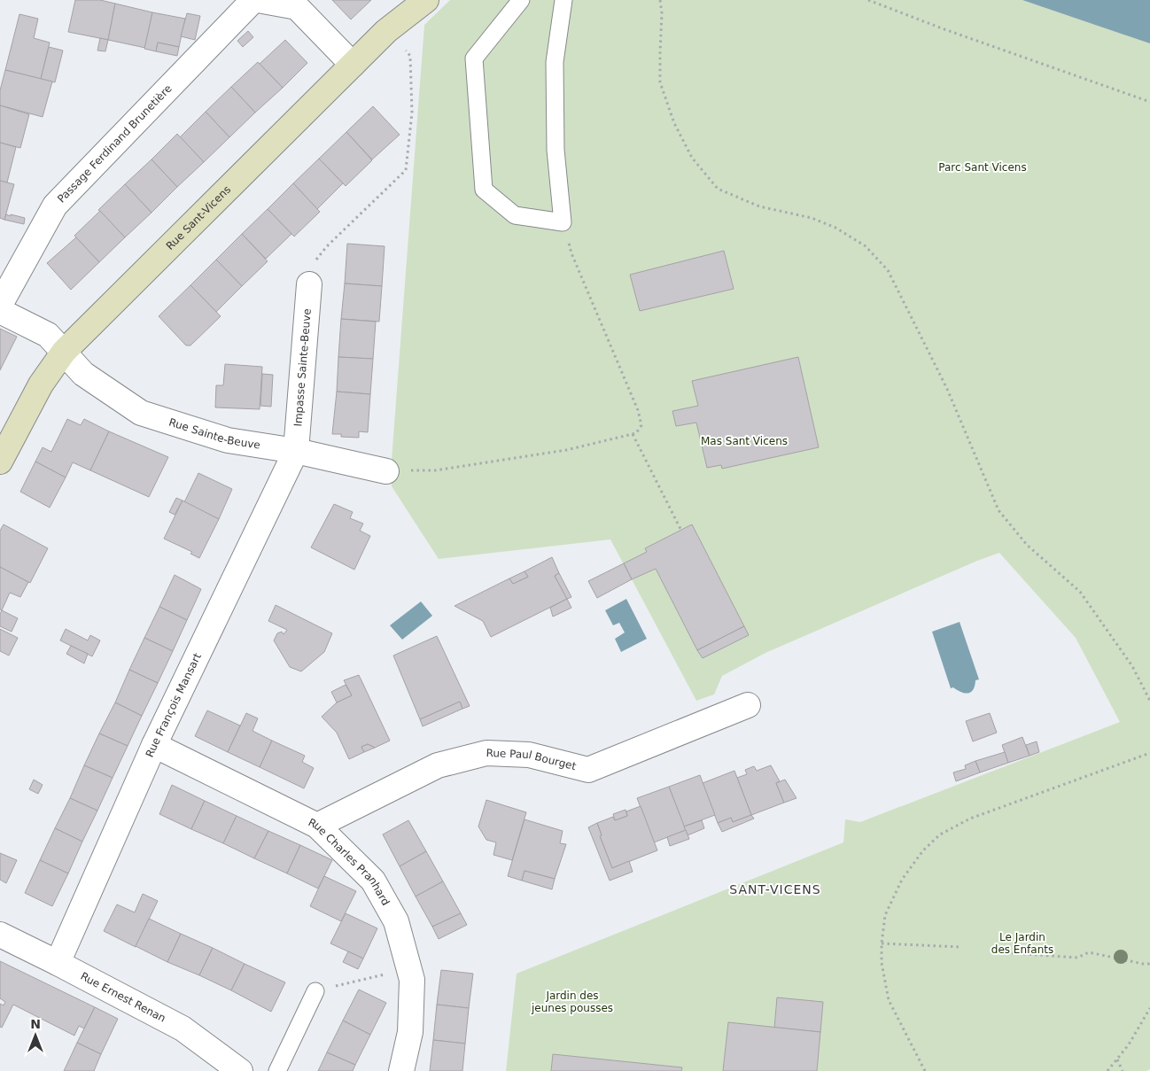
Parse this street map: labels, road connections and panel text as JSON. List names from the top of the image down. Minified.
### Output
{"streets":{"main road":["Rue Sant-Vicens"],"street":["Passage Ferdinand Brunetière","Impasse Sainte-Beuve","Rue Sainte-Beuve","Rue François Mansart","Rue Paul Bourget","Rue Charles Pranhard","Rue Ernest Renan"]},"crossings":[["Rue Sant-Vicens","Rue Sainte-Beuve"],["Impasse Sainte-Beuve","Rue Sainte-Beuve"],["Impasse Sainte-Beuve","Rue François Mansart"],["Rue Sainte-Beuve","Rue François Mansart"],["Rue François Mansart","Rue Charles Pranhard"],["Rue François Mansart","Rue Ernest Renan"],["Rue Paul Bourget","Rue Charles Pranhard"]],"districts":["SANT-VICENS"],"parks":["Parc Sant Vicens","Mas Sant Vicens","Le Jardin des Enfants","Jardin des jeunes pousses"],"north":"top"}
